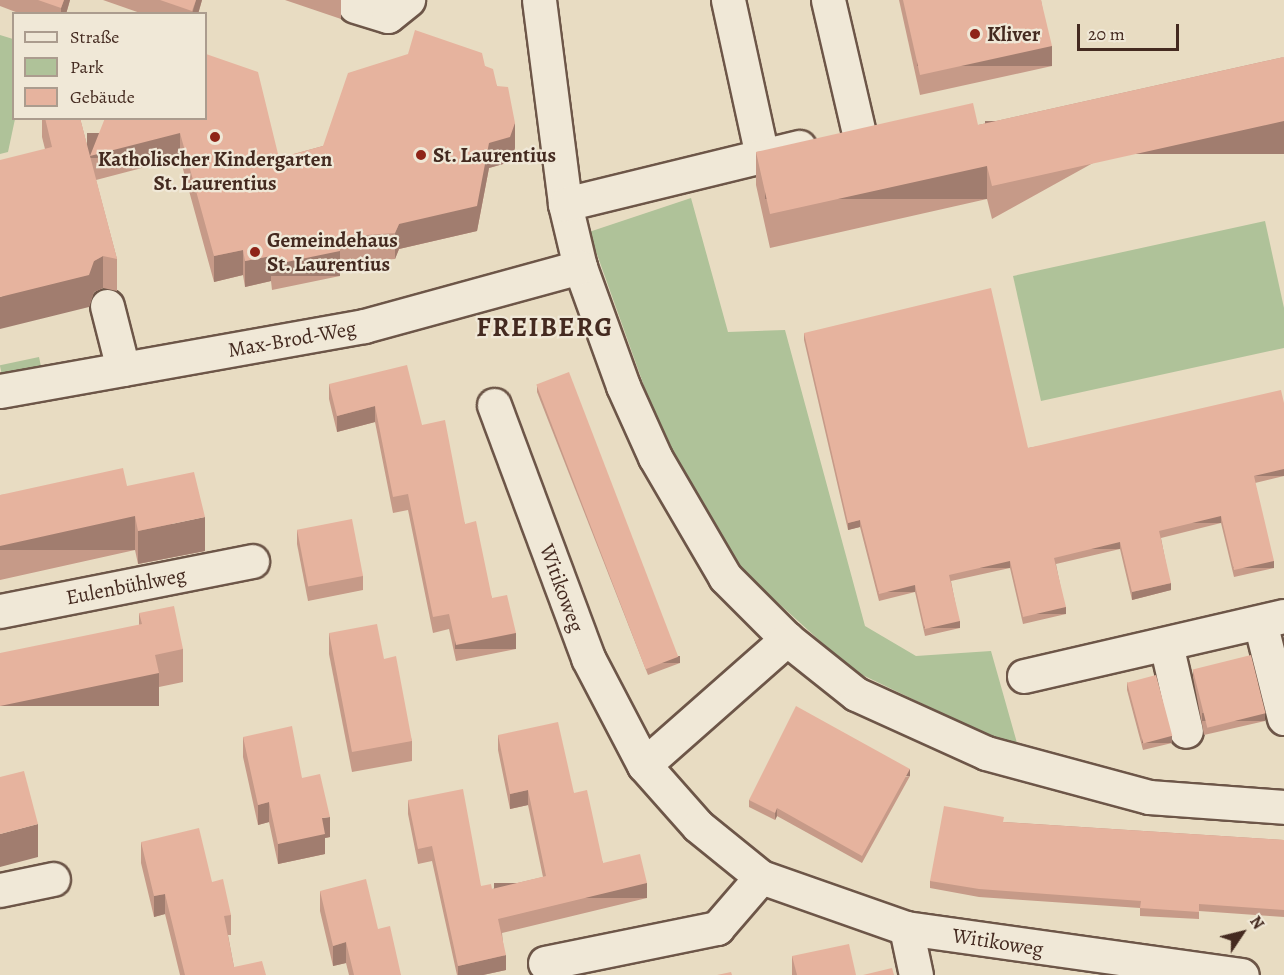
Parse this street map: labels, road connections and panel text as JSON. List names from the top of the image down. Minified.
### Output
{"streets":{"street":["Max-Brod-Weg","Eulenbühlweg","Witikoweg"]},"districts":["FREIBERG"],"places":["Kliver","Katholischer Kindergarten St. Laurentius","St. Laurentius","Gemeindehaus St. Laurentius"],"legend":["Straße","Park","Gebäude"],"scale_bar":"20 m","north":"top right"}
